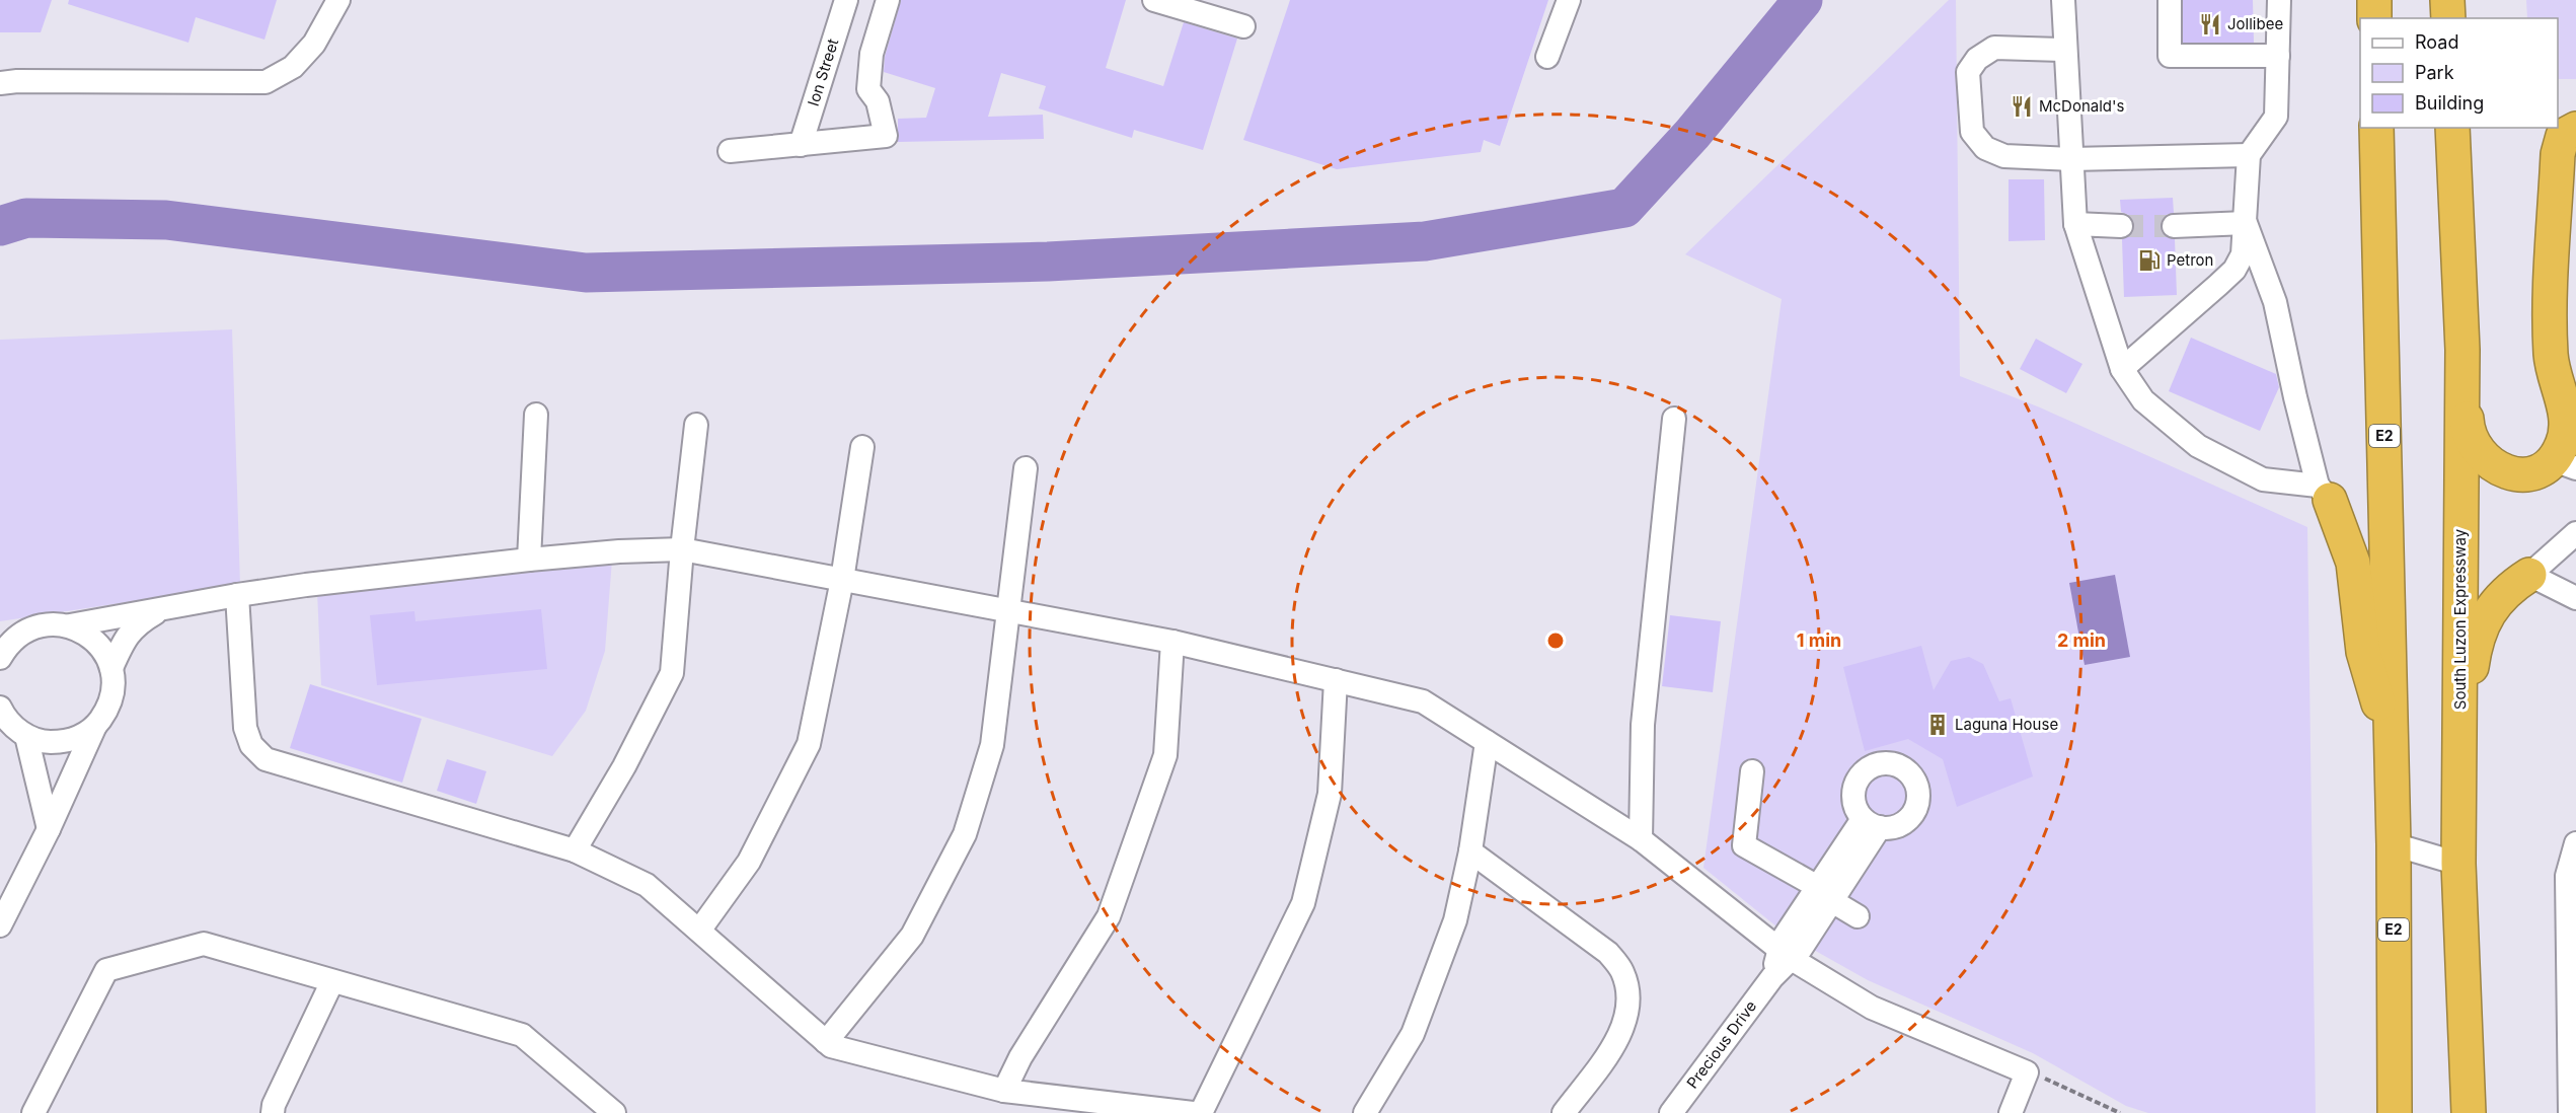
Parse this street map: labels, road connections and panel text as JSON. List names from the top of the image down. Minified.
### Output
{"streets":{"highway":["E2","South Luzon Expressway"],"street":["Ion Street","Precious Drive"]},"places":{"restaurant":["Jollibee","McDonald's"],"fuel station":["Petron"],"building":["Laguna House"]},"legend":["Road","Park","Building"],"rings":["1 min","2 min"]}
